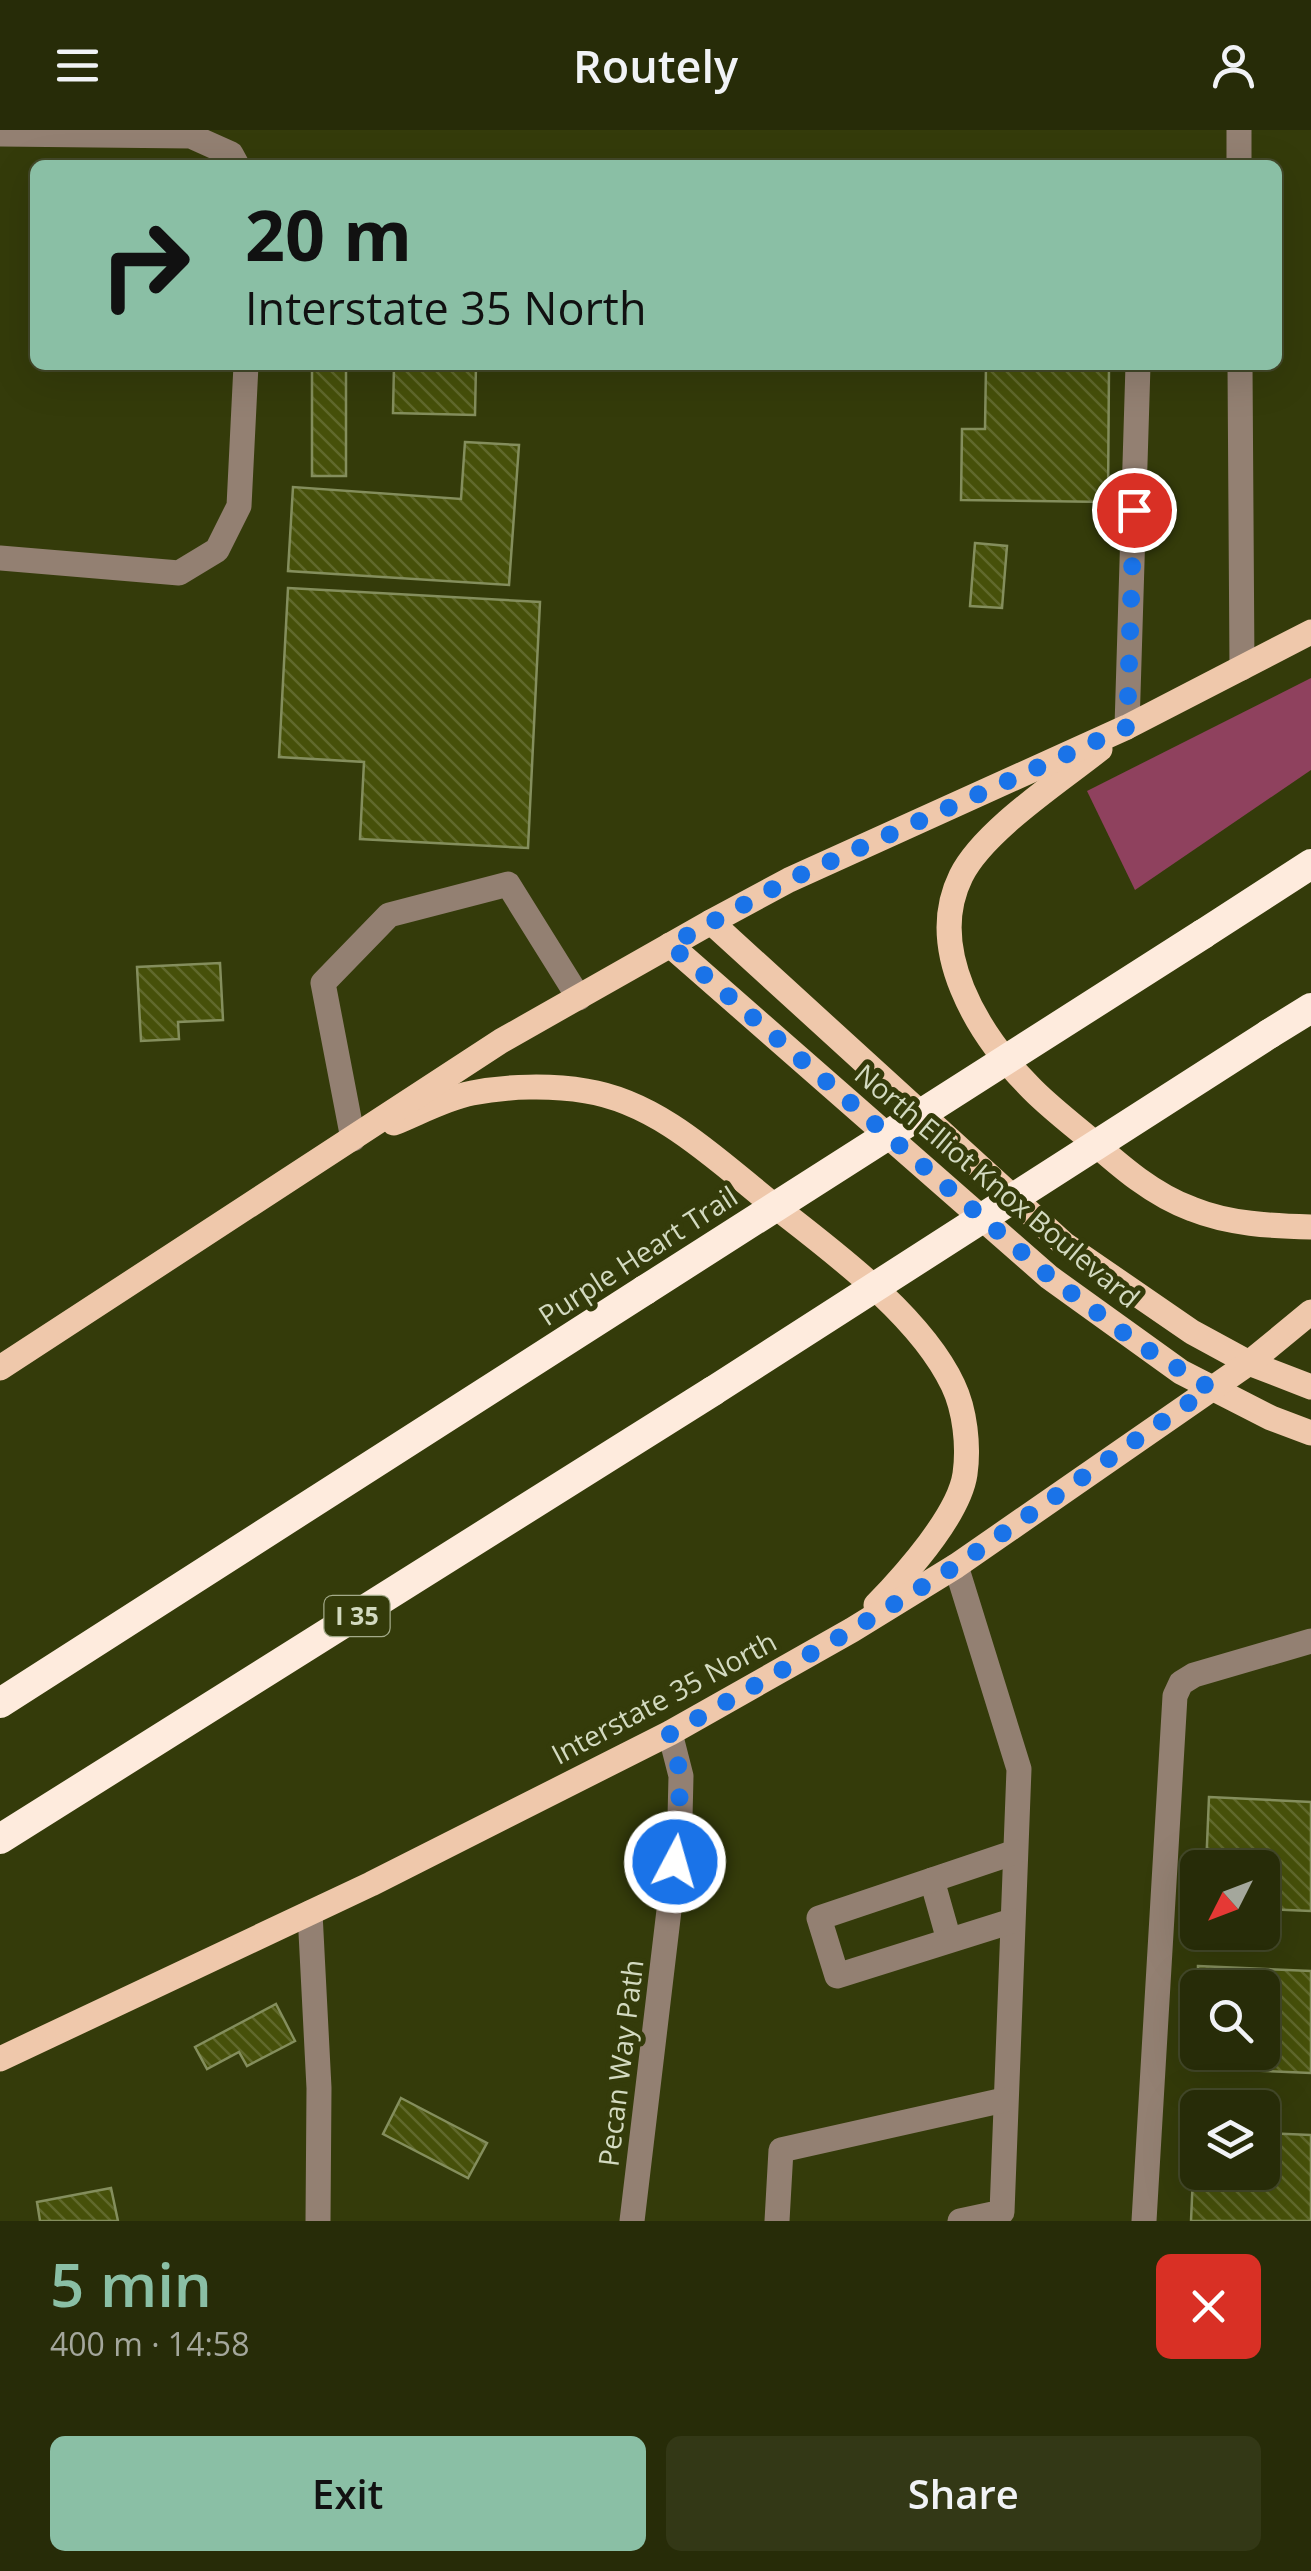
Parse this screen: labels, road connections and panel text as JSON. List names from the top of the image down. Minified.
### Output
{"streets":{"highway":["Purple Heart Trail","I 35"],"main road":["North Elliot Knox Boulevard","Interstate 35 North"],"street":["Pecan Way Path"]},"crossings":[["North Elliot Knox Boulevard","Interstate 35 North"],["Interstate 35 North","Pecan Way Path"]],"north":"bottom left","page":{"header":"Routely","turn":["20 m","Interstate 35 North"],"heading":["5 min","400 m · 14:58"],"buttons":["Exit","Share"]}}
